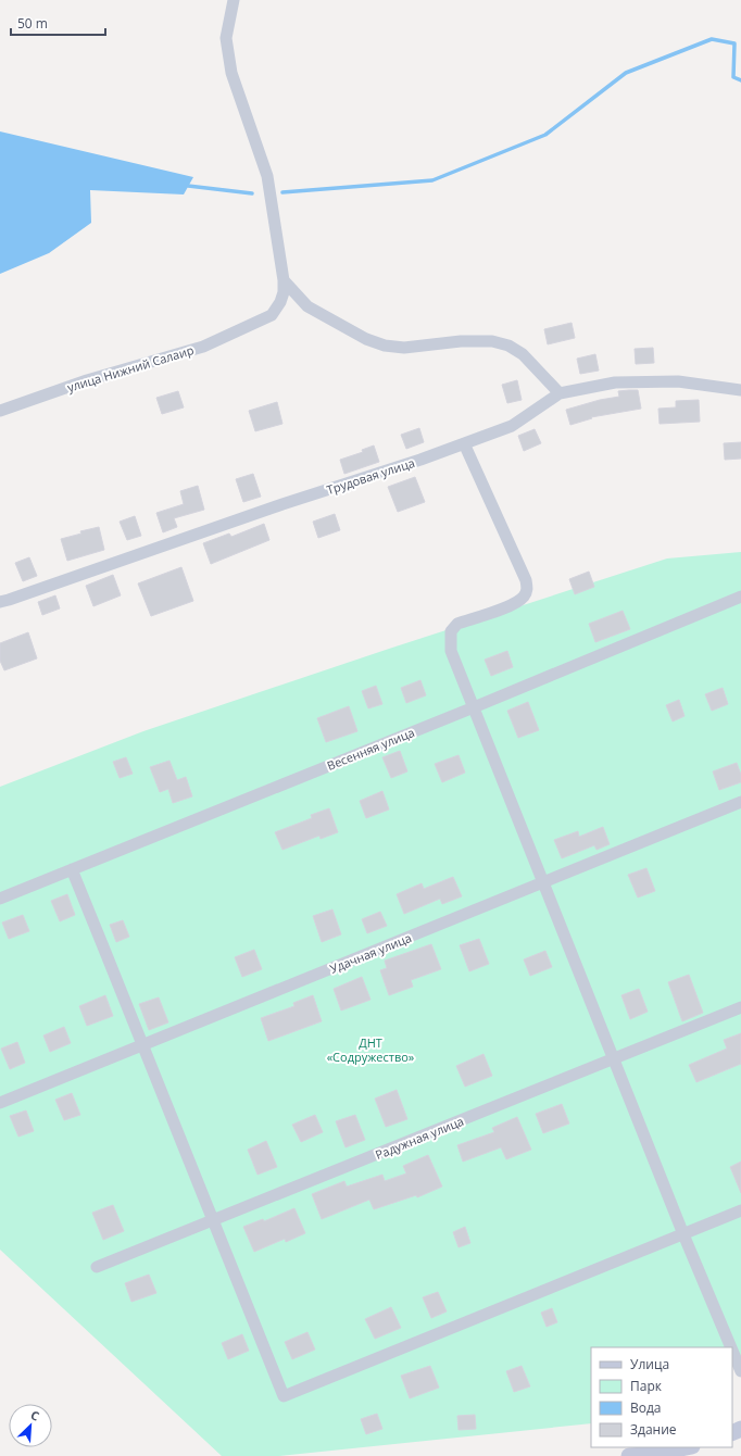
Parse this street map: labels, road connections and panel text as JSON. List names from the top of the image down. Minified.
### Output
{"streets":{"street":["улица Нижний Салаир","Трудовая улица","Весенняя улица","Удачная улица","Радужная улица"]},"parks":["ДНТ «Содружество»"],"legend":["Улица","Парк","Вода","Здание"],"scale_bar":"50 m","north":"top right"}
